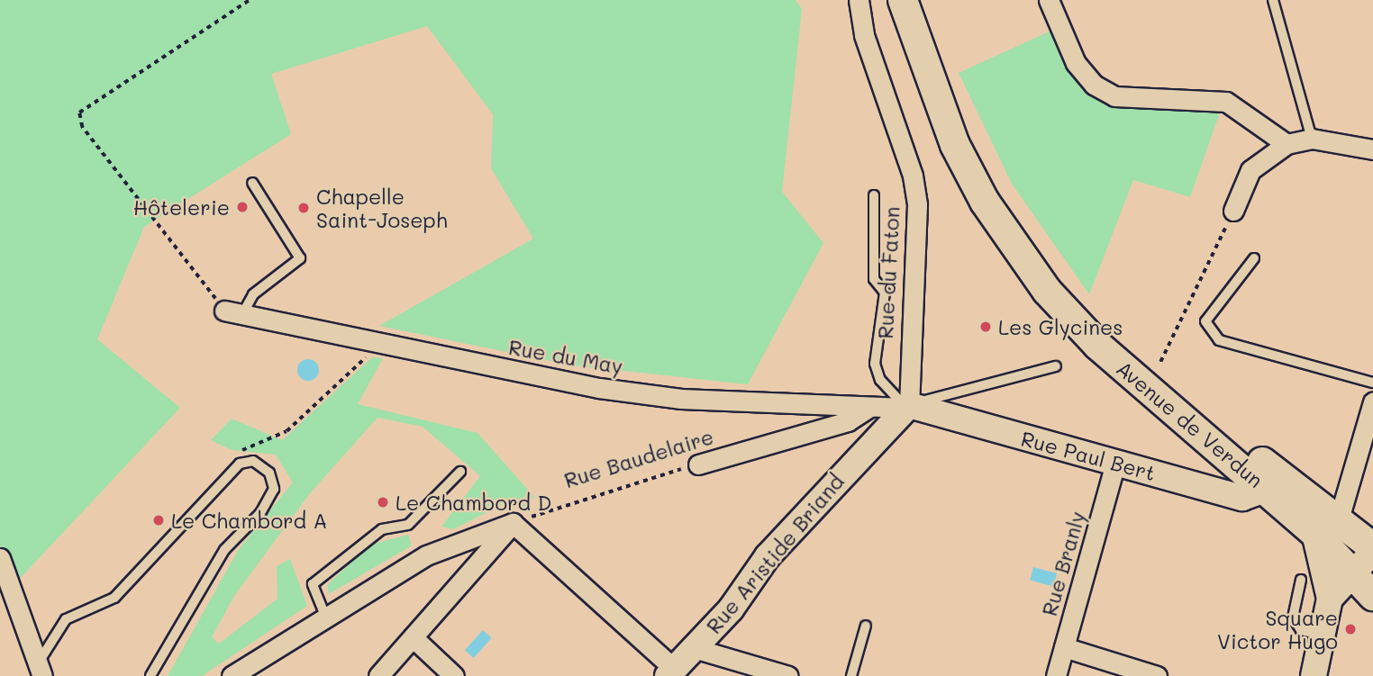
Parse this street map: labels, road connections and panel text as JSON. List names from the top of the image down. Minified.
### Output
{"streets":{"main road":["Avenue de Verdun","Rue Paul Bert","Rue Aristide Briand"],"street":["Rue du Faton","Rue du May","Rue Baudelaire","Rue Branly"]},"crossings":[["Rue du Faton","Rue du May"],["Rue du Faton","Rue Paul Bert"],["Rue du Faton","Rue Aristide Briand"],["Rue du May","Rue Paul Bert"],["Rue du May","Rue Baudelaire"],["Rue du May","Rue Aristide Briand"],["Avenue de Verdun","Rue Paul Bert"],["Rue Paul Bert","Rue Aristide Briand"],["Rue Paul Bert","Rue Branly"]],"places":["Hôtelerie","Chapelle Saint-Joseph","Les Glycines","Le Chambord D","Le Chambord A","Square Victor Hugo"]}
